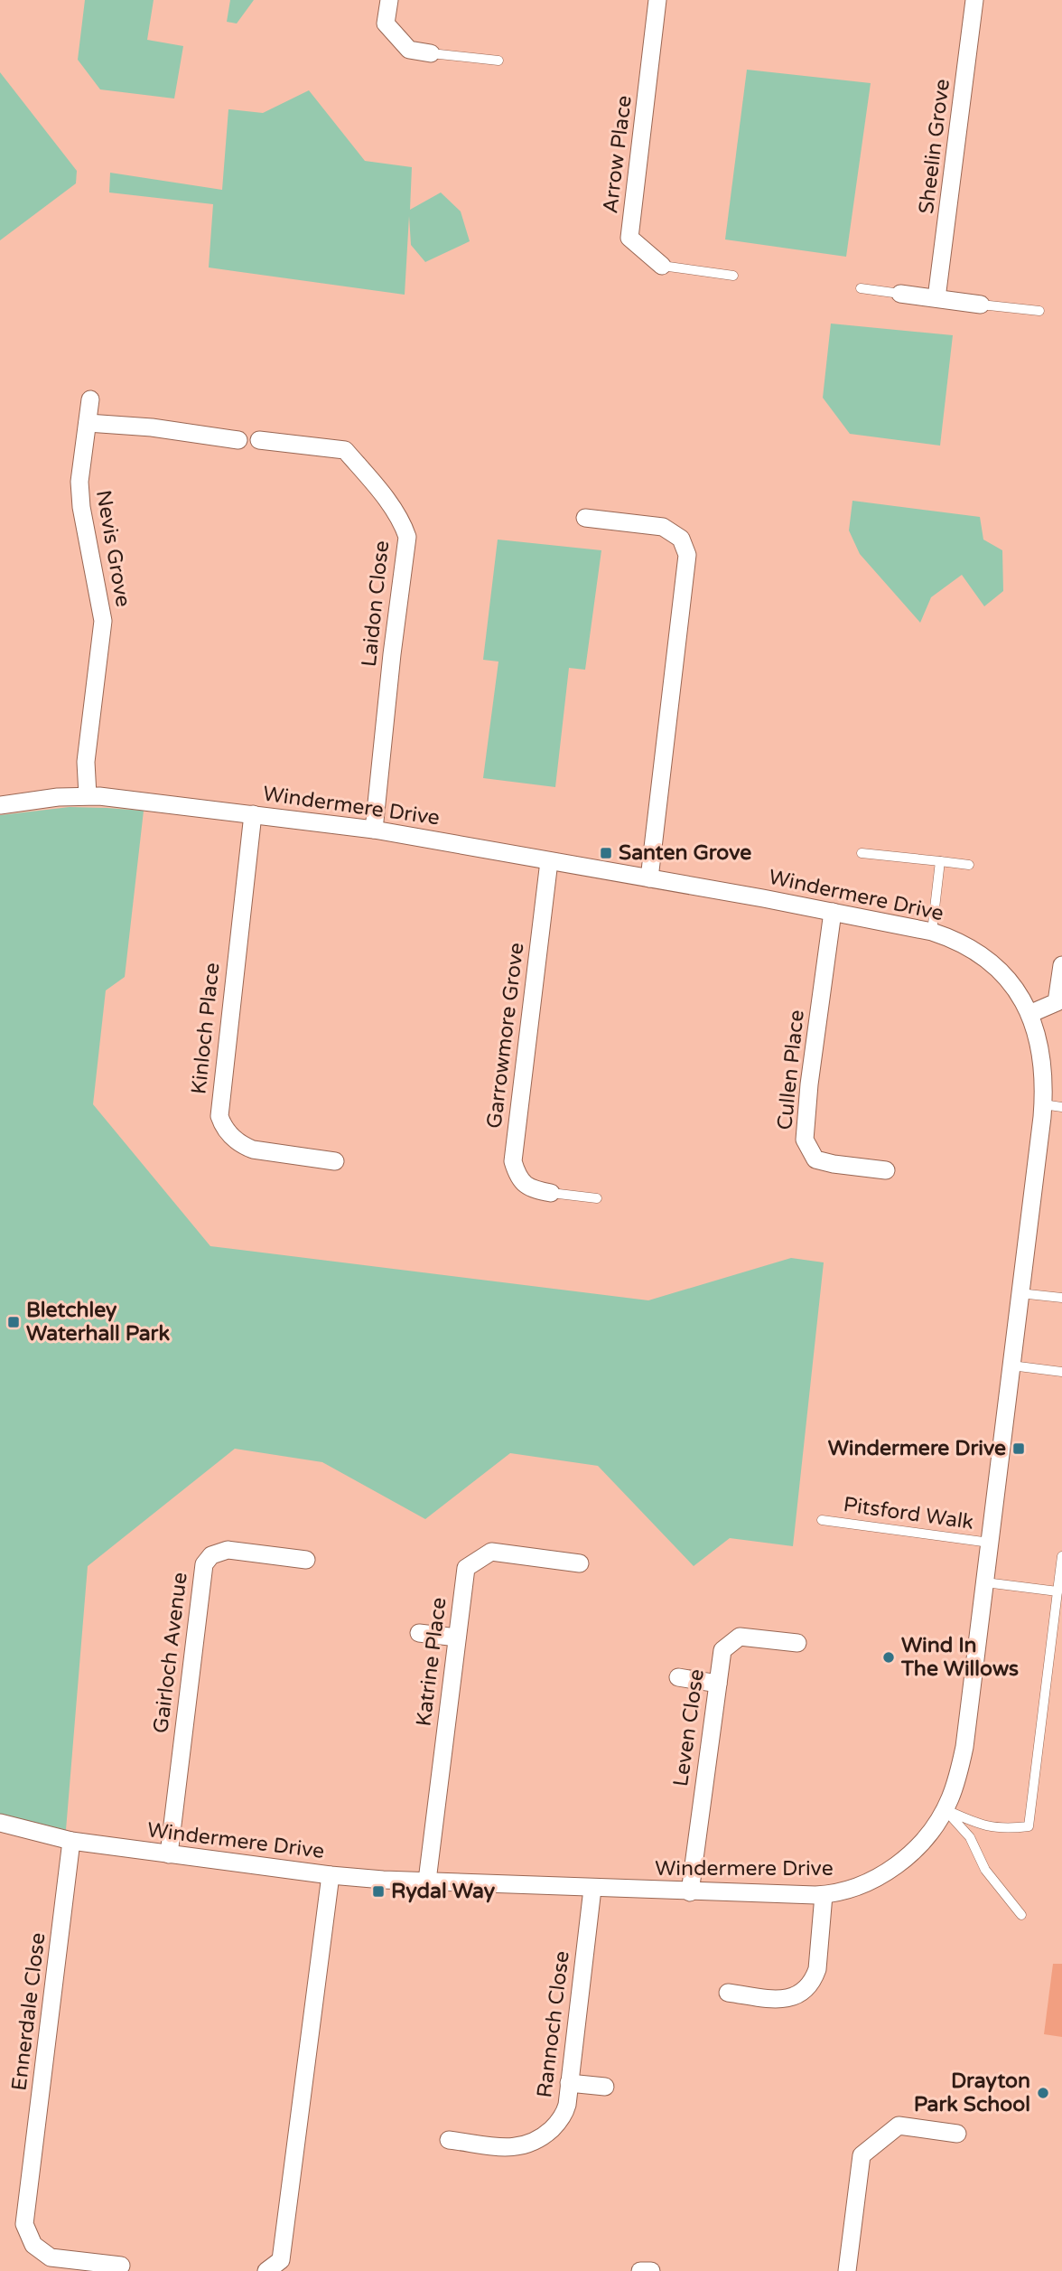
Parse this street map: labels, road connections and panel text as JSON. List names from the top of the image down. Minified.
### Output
{"streets":{"street":["Sheelin Grove","Arrow Place","Nevis Grove","Laidon Close","Windermere Drive","Kinloch Place","Garrowmore Grove","Cullen Place","Gairloch Avenue","Katrine Place","Leven Close","Ennerdale Close","Rannoch Close"],"lane":["Pitsford Walk"]},"crossings":[["Nevis Grove","Windermere Drive"],["Laidon Close","Windermere Drive"],["Windermere Drive","Kinloch Place"],["Windermere Drive","Garrowmore Grove"],["Windermere Drive","Cullen Place"],["Windermere Drive","Pitsford Walk"],["Windermere Drive","Gairloch Avenue"],["Windermere Drive","Katrine Place"],["Windermere Drive","Leven Close"],["Windermere Drive","Ennerdale Close"],["Windermere Drive","Rannoch Close"]],"places":{"transit":["Santen Grove","Bletchley Waterhall Park","Windermere Drive","Rydal Way"],"other":["Wind In The Willows","Drayton Park School"]}}
